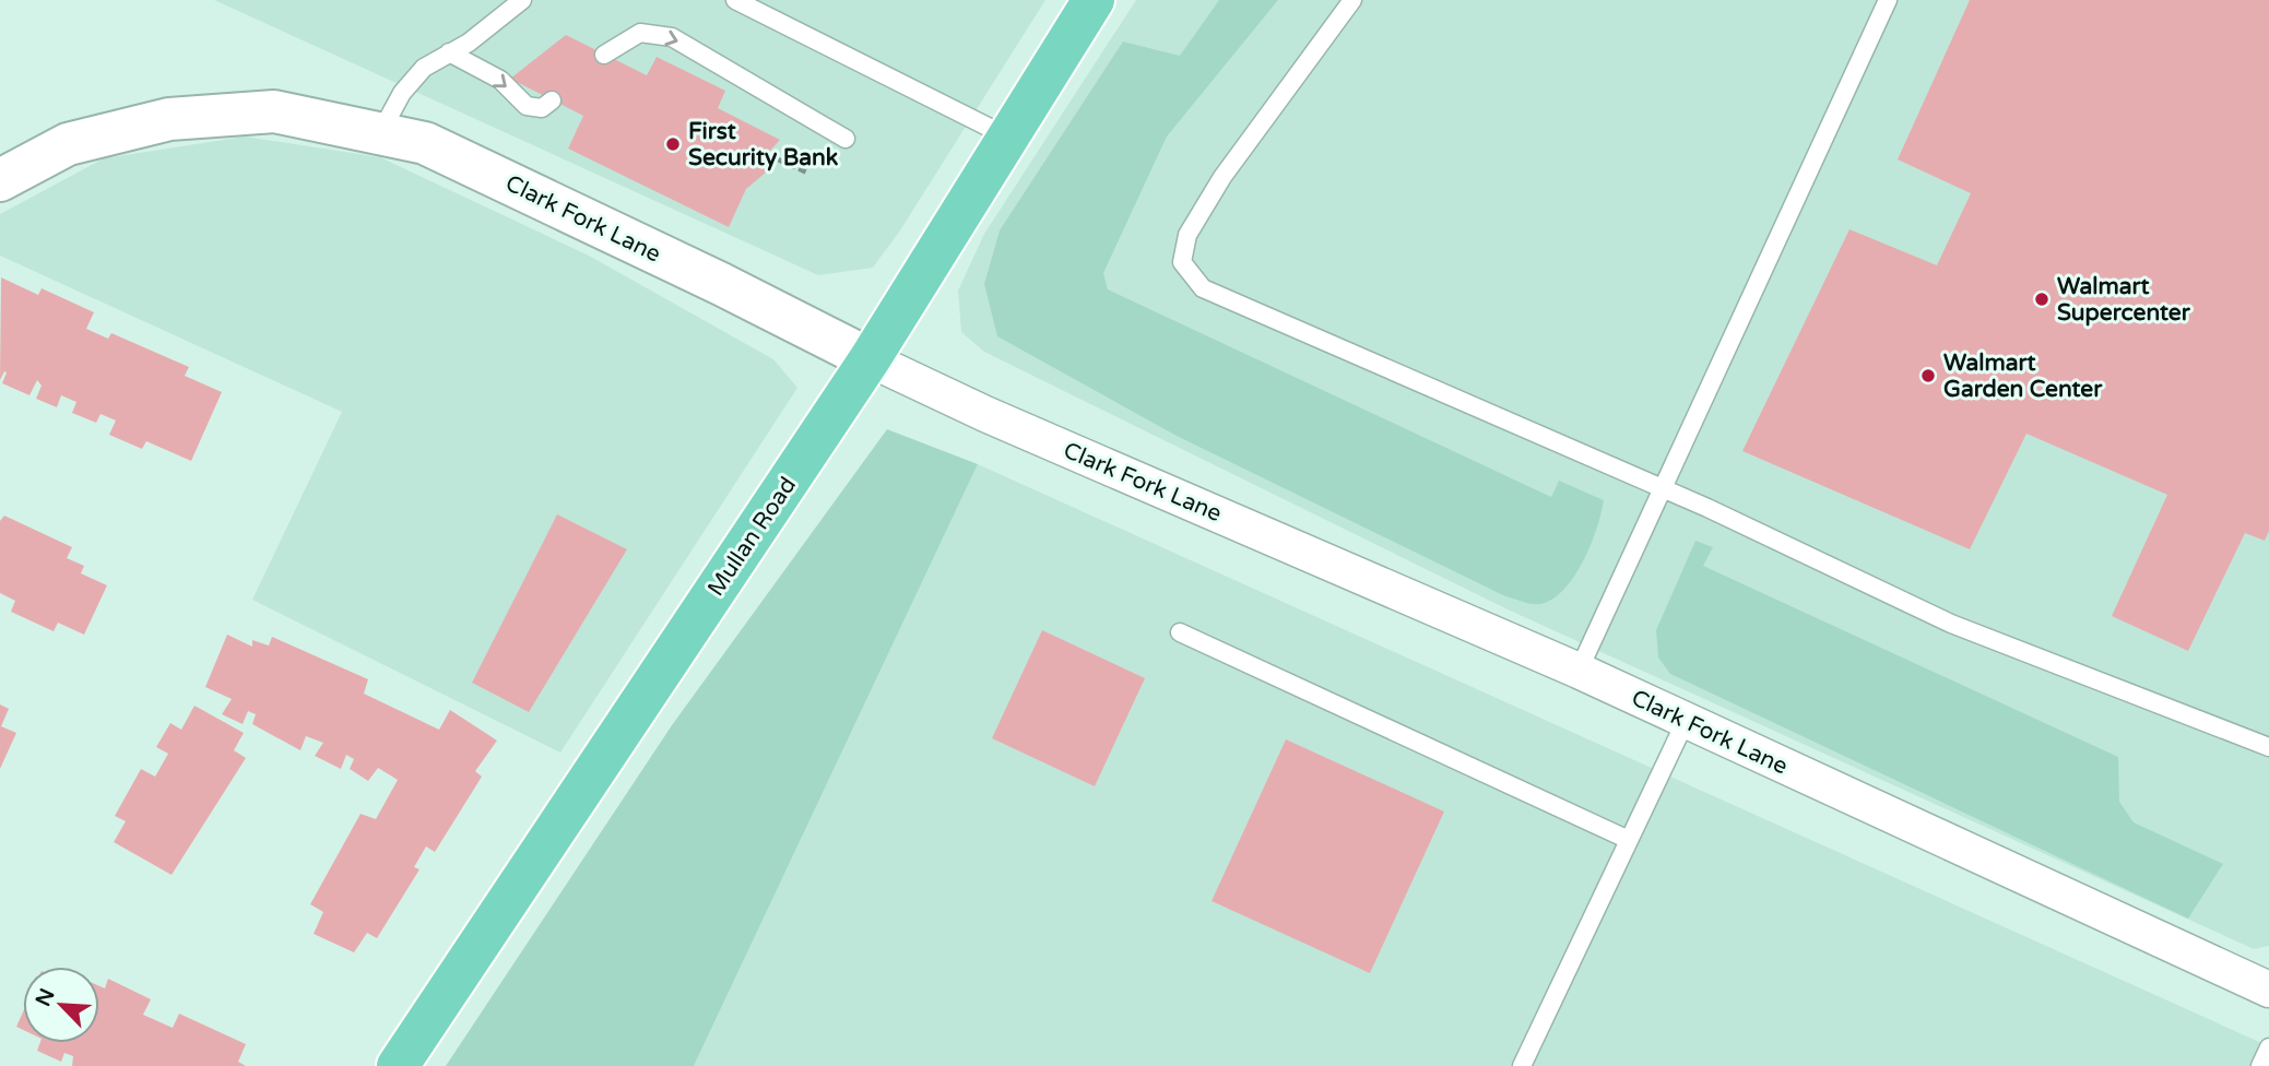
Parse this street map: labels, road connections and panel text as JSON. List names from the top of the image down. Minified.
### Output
{"streets":{"main road":["Mullan Road"],"street":["Clark Fork Lane"]},"crossings":[["Clark Fork Lane","Mullan Road"]],"places":["First Security Bank","Walmart Supercenter","Walmart Garden Center"],"north":"top left"}
